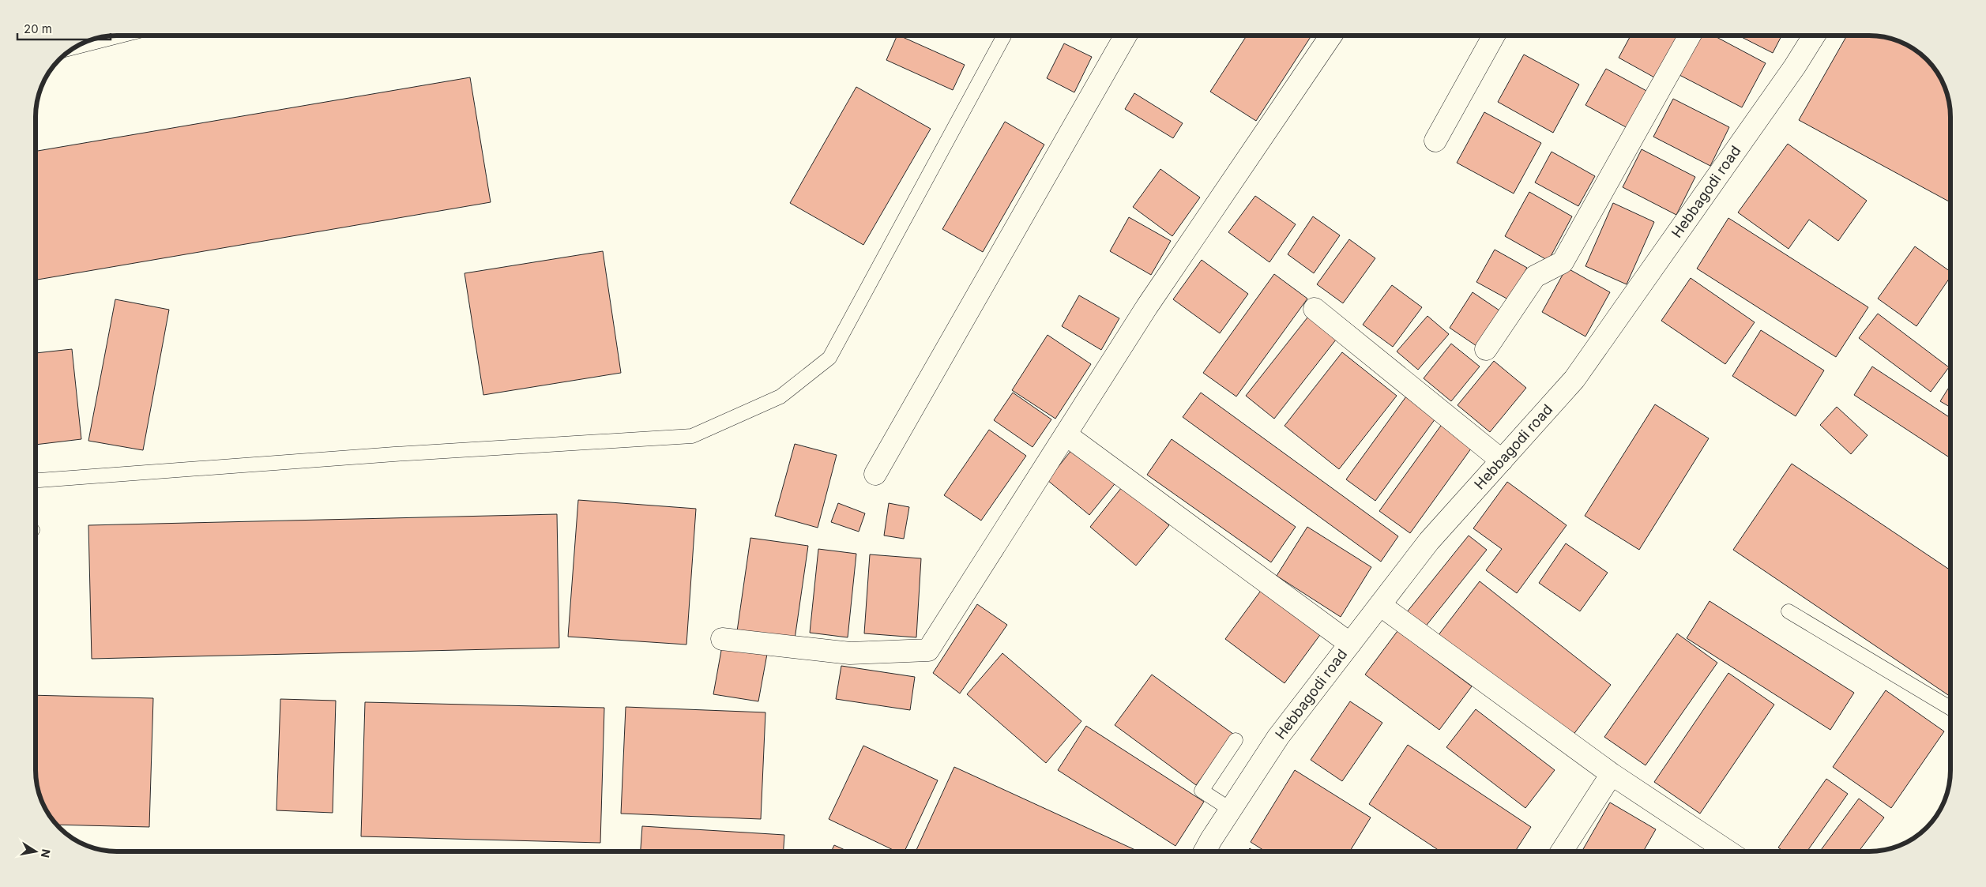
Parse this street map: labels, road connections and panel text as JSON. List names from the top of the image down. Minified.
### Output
{"streets":{"street":["Hebbagodi road"]},"scale_bar":"20 m","north":"right"}
